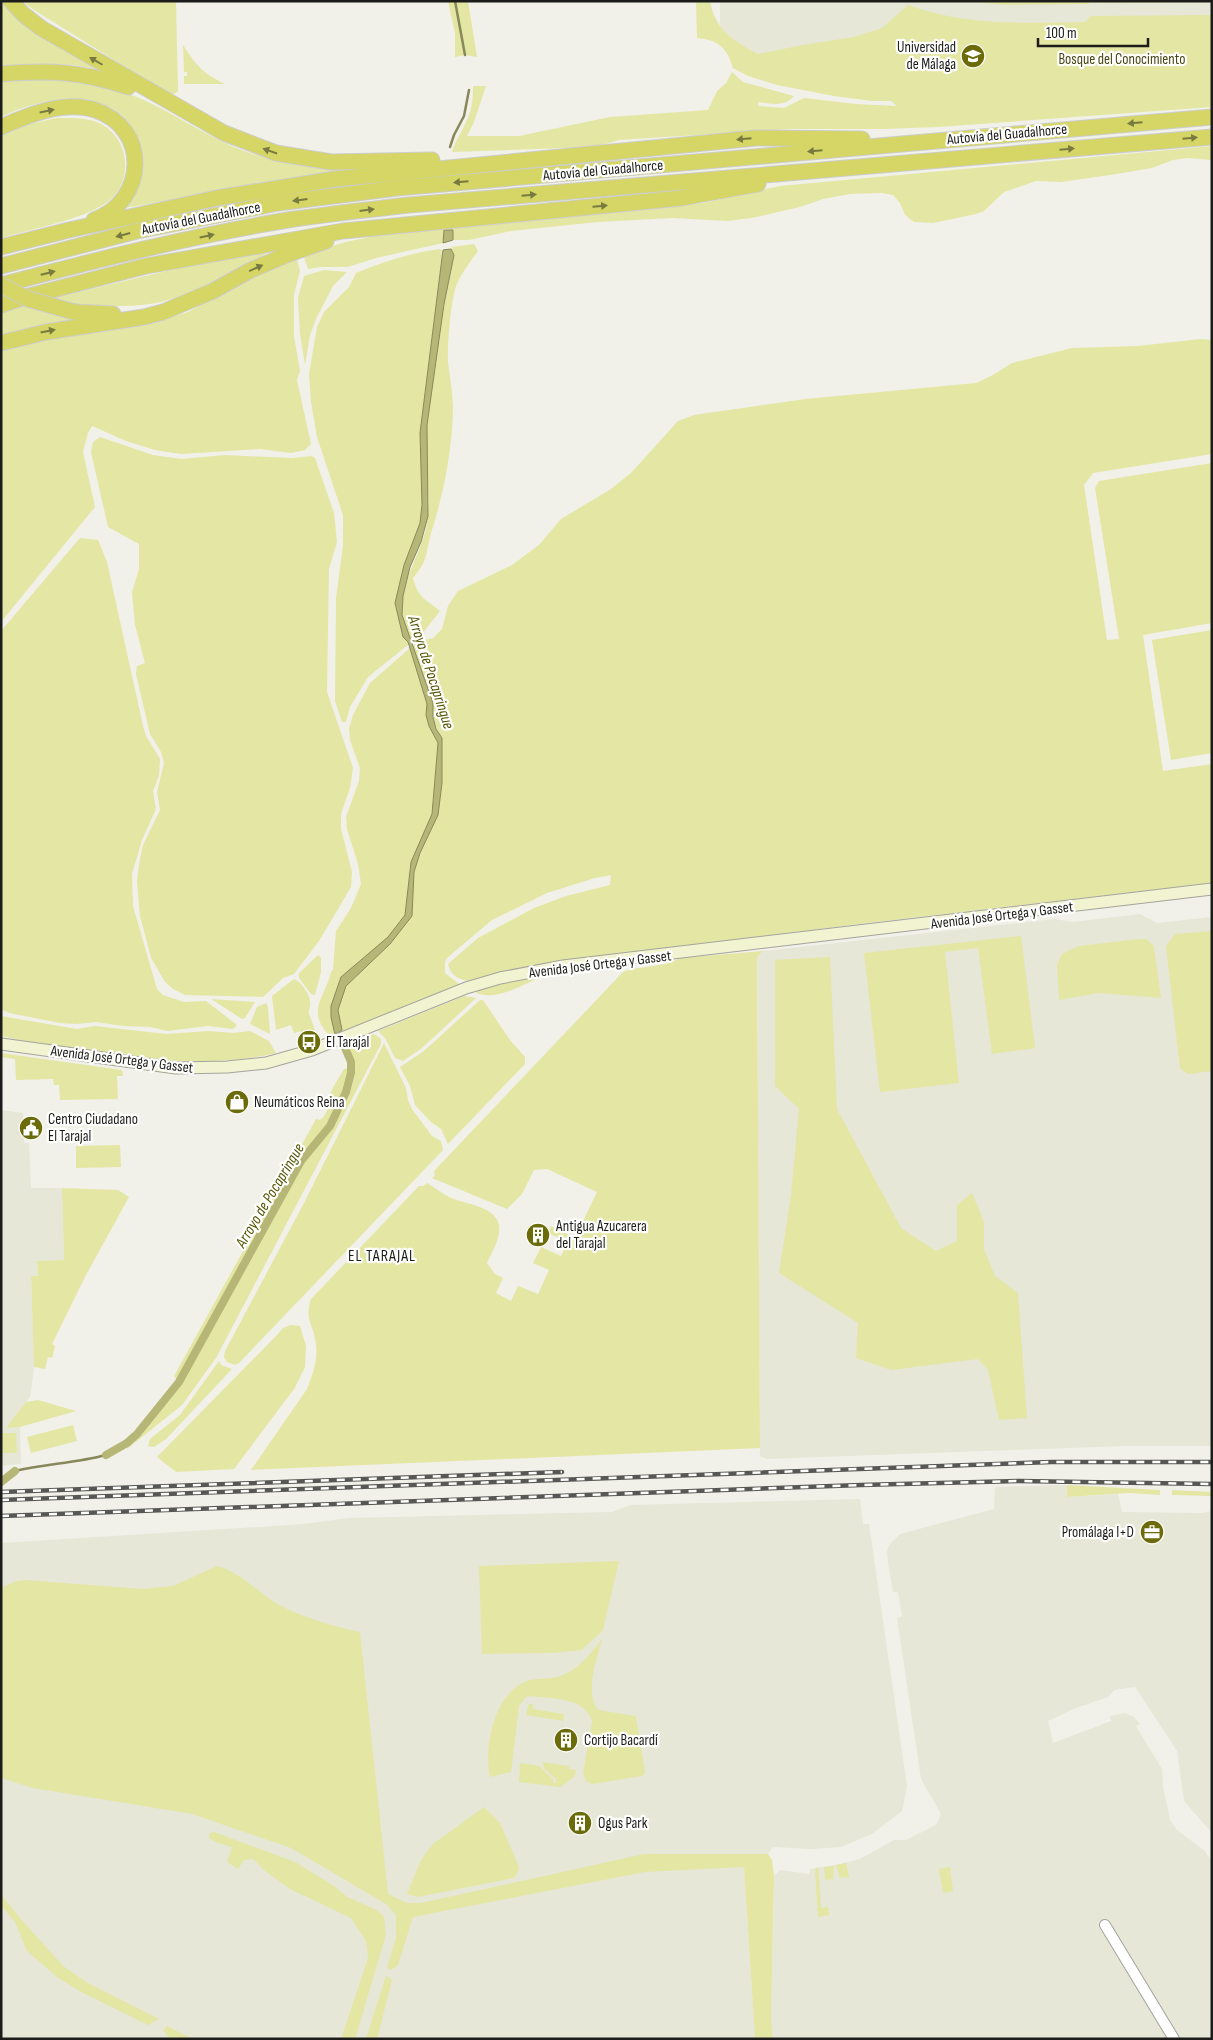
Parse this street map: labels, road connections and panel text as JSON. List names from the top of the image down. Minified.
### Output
{"streets":{"highway":["Autovía del Guadalhorce"],"main road":["Avenida José Ortega y Gasset"]},"districts":["EL TARAJAL"],"water":["Arroyo de Pocapringue"],"parks":["Bosque del Conocimiento"],"places":{"school or university":["Universidad de Málaga"],"bus stop":["El Tarajal"],"shop":["Neumáticos Reina"],"public building":["Centro Ciudadano El Tarajal"],"building":["Antigua Azucarera del Tarajal","Cortijo Bacardí","Ogus Park"],"office":["Promálaga I+D"]},"scale_bar":"100 m"}
